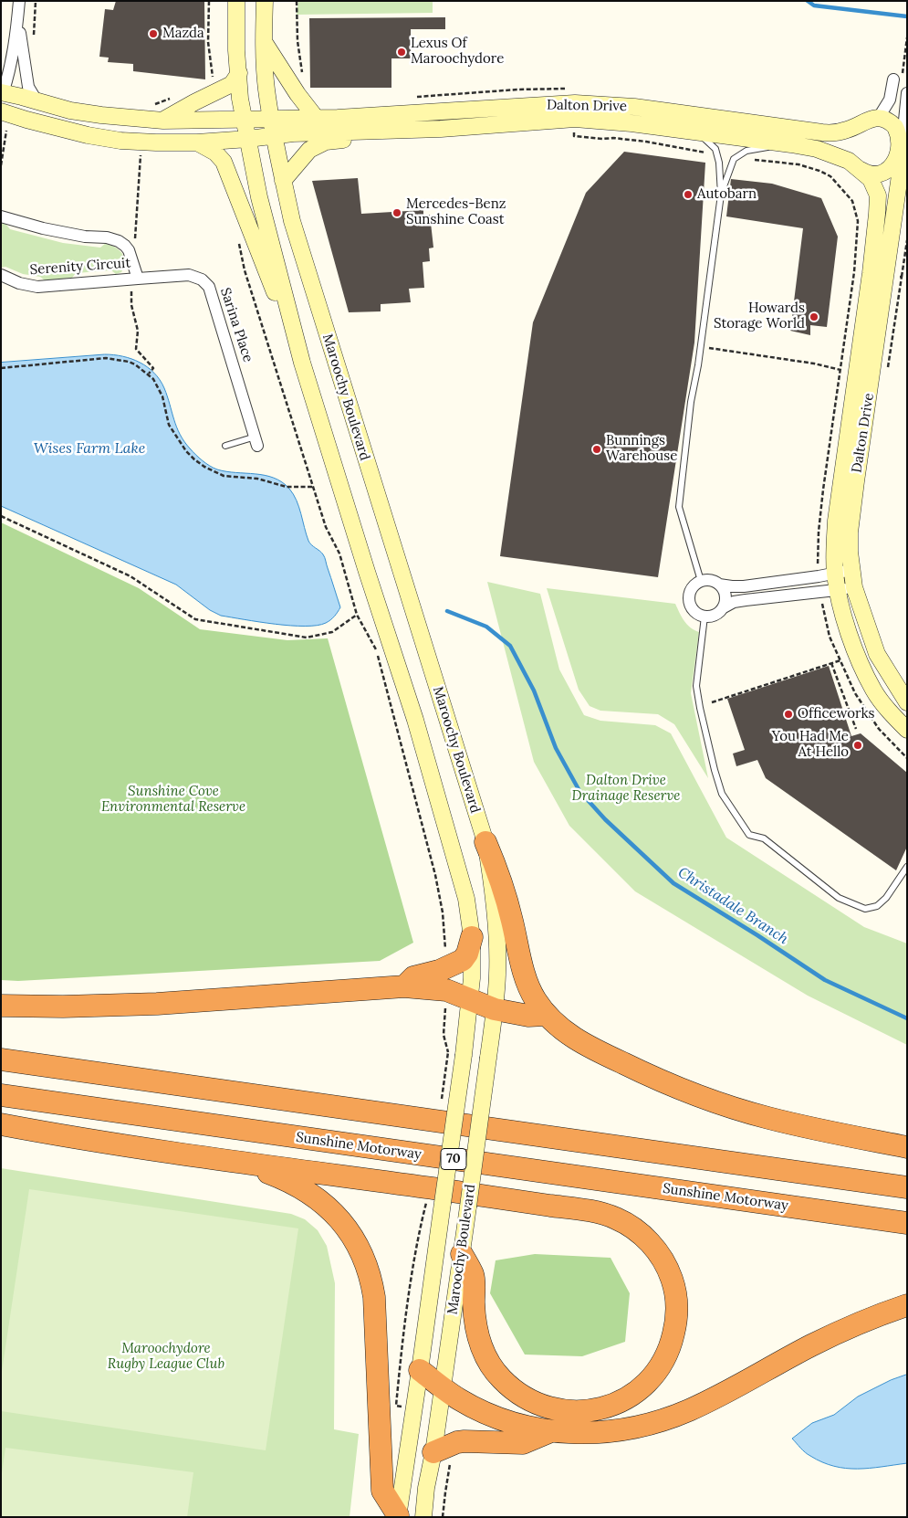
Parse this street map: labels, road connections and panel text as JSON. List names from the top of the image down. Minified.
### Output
{"streets":{"highway":["Sunshine Motorway","70"],"main road":["Dalton Drive","Maroochy Boulevard"],"street":["Serenity Circuit","Sarina Place"]},"crossings":[["Dalton Drive","Maroochy Boulevard"],["Serenity Circuit","Sarina Place"]],"water":["Wises Farm Lake","Christadale Branch"],"parks":["Dalton Drive Drainage Reserve","Sunshine Cove Environmental Reserve","Maroochydore Rugby League Club"],"places":["Mazda","Lexus Of Maroochydore","Autobarn","Mercedes-Benz Sunshine Coast","Howards Storage World","Bunnings Warehouse","Officeworks","You Had Me At Hello"]}
